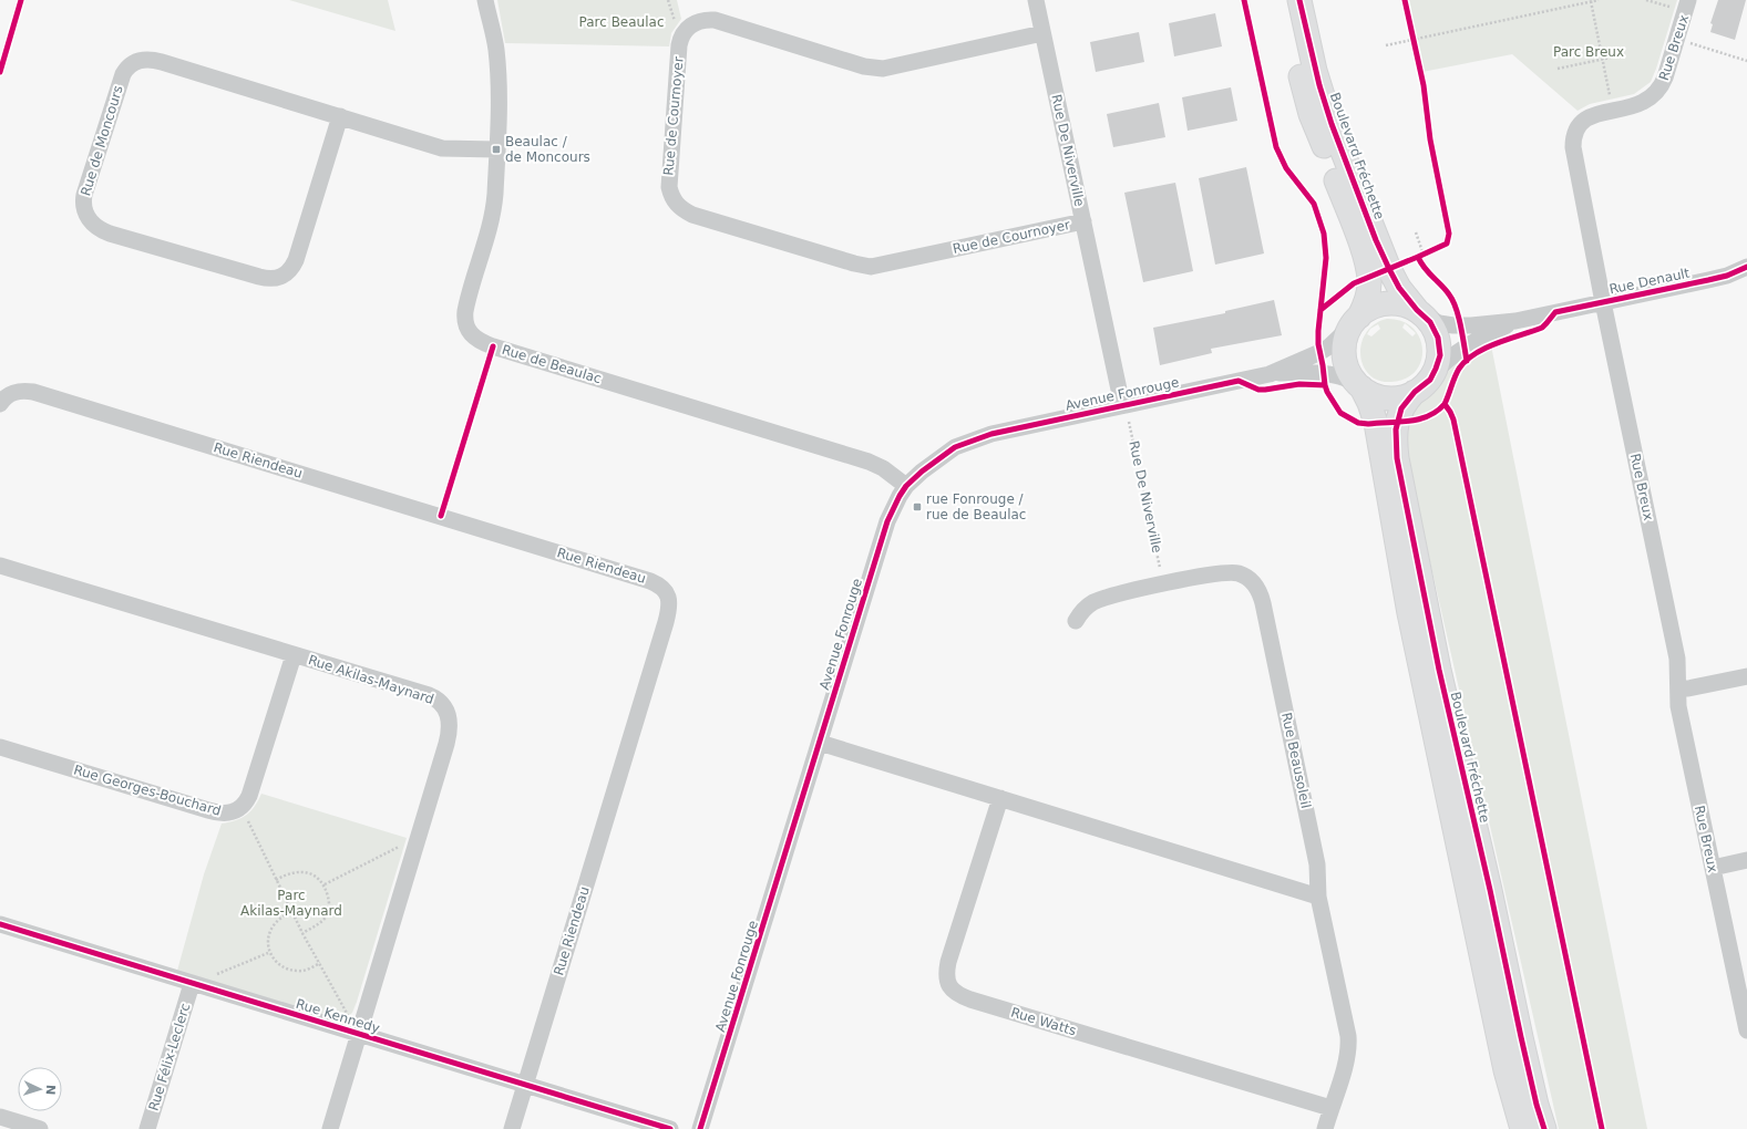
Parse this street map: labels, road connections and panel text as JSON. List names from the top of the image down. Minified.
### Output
{"streets":{"main road":["Boulevard Fréchette"],"street":["Rue Breux","Rue de Cournoyer","Rue de Moncours","Rue De Niverville","Rue Denault","Rue de Beaulac","Avenue Fonrouge","Rue Riendeau","Rue Akilas-Maynard","Rue Beausoleil","Rue Georges-Bouchard","Rue Kennedy","Rue Watts","Rue Félix-Leclerc"]},"crossings":[["Rue Breux","Rue Denault"],["Rue de Cournoyer","Rue De Niverville"],["Rue de Moncours","Rue de Beaulac"],["Rue De Niverville","Avenue Fonrouge"],["Boulevard Fréchette","Rue Denault"],["Rue de Beaulac","Avenue Fonrouge"],["Rue Riendeau","Rue Kennedy"],["Rue Akilas-Maynard","Rue Georges-Bouchard"],["Rue Akilas-Maynard","Rue Kennedy"],["Rue Beausoleil","Rue Watts"],["Rue Kennedy","Rue Félix-Leclerc"]],"parks":["Parc Beaulac","Parc Breux","Parc Akilas-Maynard"],"places":{"transit":["Beaulac / de Moncours","rue Fonrouge / rue de Beaulac"]},"north":"right"}
